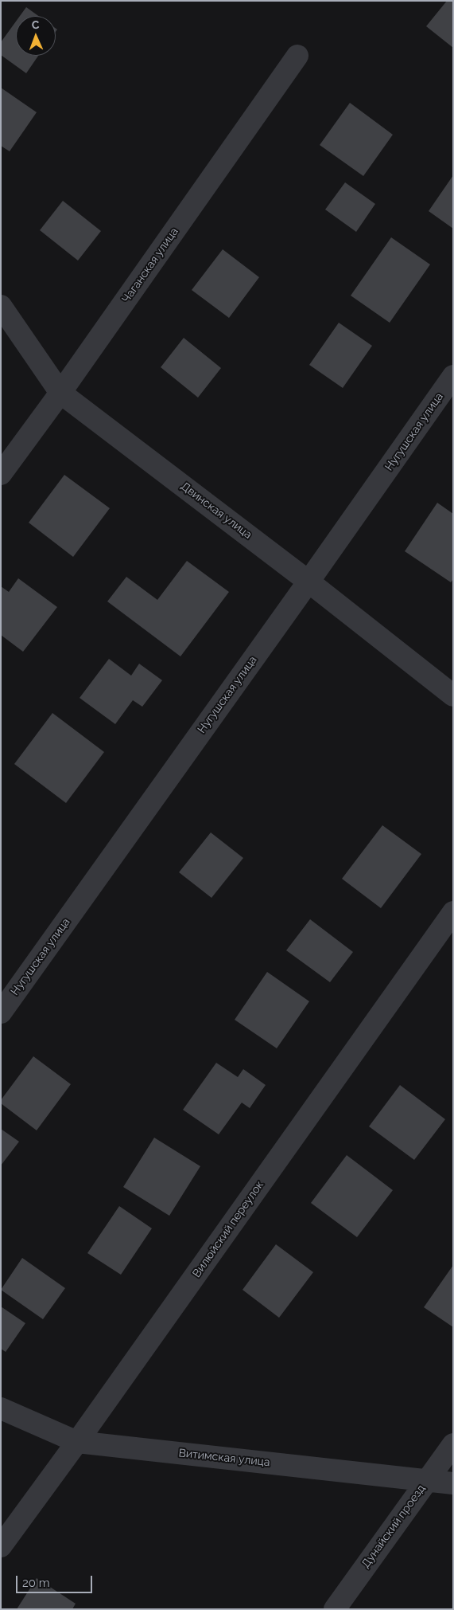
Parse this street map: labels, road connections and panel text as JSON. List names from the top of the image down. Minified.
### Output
{"streets":{"street":["Чаганская улица","Нугушская улица","Двинская улица","Вилюйский переулок","Витимская улица","Дунайский проезд"]},"crossings":[["Чаганская улица","Двинская улица"],["Нугушская улица","Двинская улица"],["Вилюйский переулок","Витимская улица"],["Витимская улица","Дунайский проезд"]],"scale_bar":"20 m","north":"top"}
